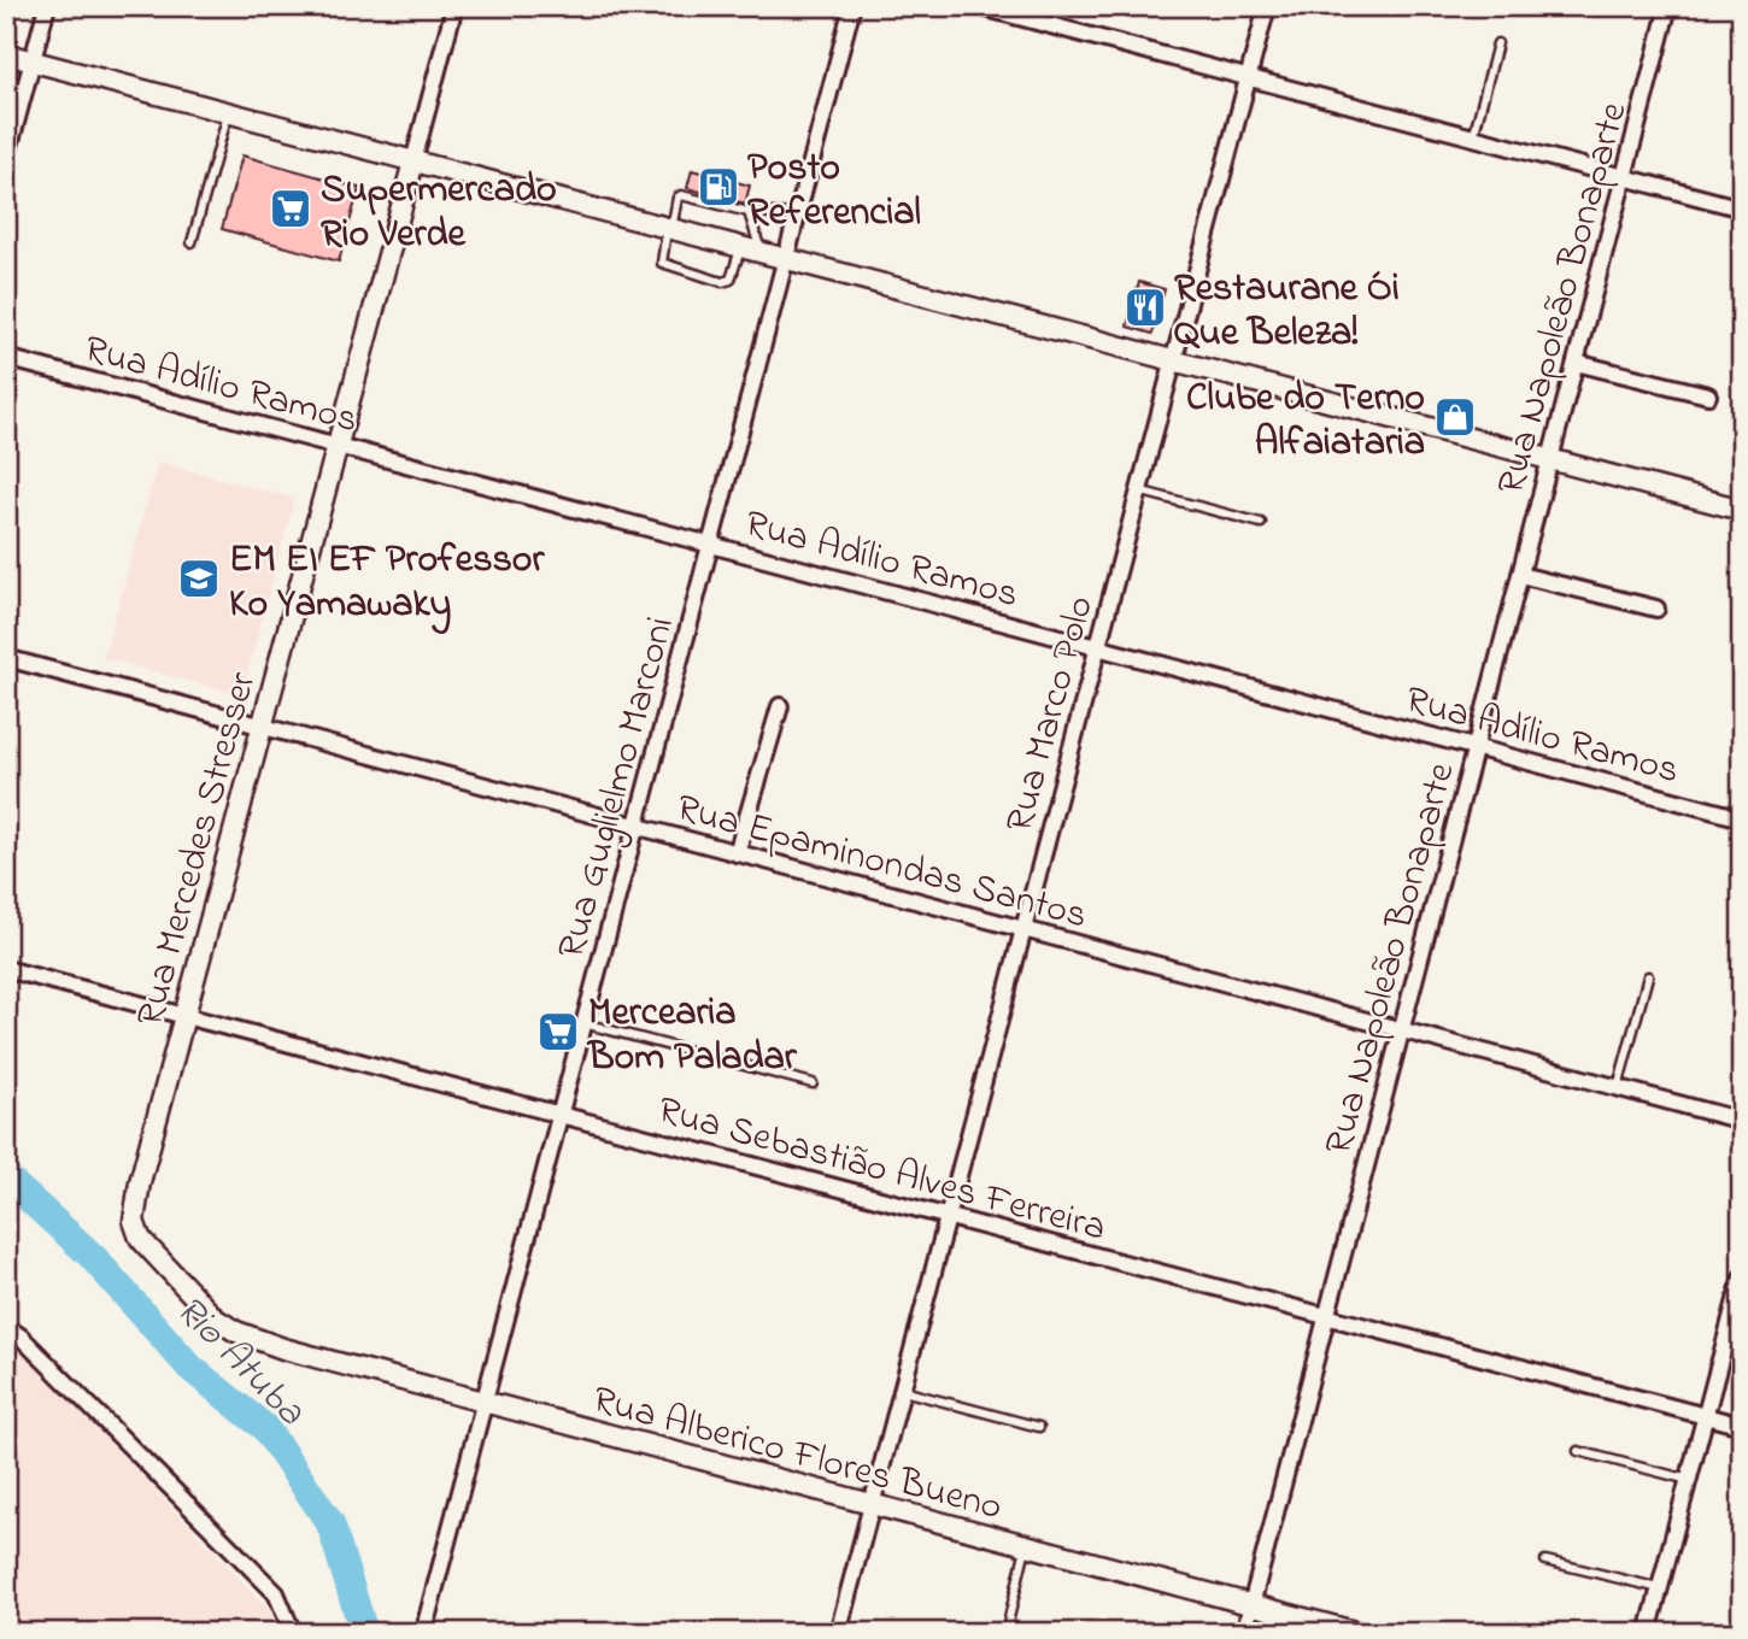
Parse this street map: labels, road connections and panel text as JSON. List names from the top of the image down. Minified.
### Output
{"streets":{"street":["Rua Napoleão Bonaparte","Rua Adílio Ramos","Rua Marco Polo","Rua Guglielmo Marconi","Rua Mercedes Stresser","Rua Epaminondas Santos","Rua Sebastião Alves Ferreira","Rua Alberico Flores Bueno"]},"crossings":[["Rua Napoleão Bonaparte","Rua Adílio Ramos"],["Rua Napoleão Bonaparte","Rua Epaminondas Santos"],["Rua Napoleão Bonaparte","Rua Sebastião Alves Ferreira"],["Rua Napoleão Bonaparte","Rua Alberico Flores Bueno"],["Rua Adílio Ramos","Rua Marco Polo"],["Rua Adílio Ramos","Rua Guglielmo Marconi"],["Rua Adílio Ramos","Rua Mercedes Stresser"],["Rua Marco Polo","Rua Epaminondas Santos"],["Rua Marco Polo","Rua Sebastião Alves Ferreira"],["Rua Marco Polo","Rua Alberico Flores Bueno"],["Rua Guglielmo Marconi","Rua Epaminondas Santos"],["Rua Guglielmo Marconi","Rua Sebastião Alves Ferreira"],["Rua Guglielmo Marconi","Rua Alberico Flores Bueno"],["Rua Mercedes Stresser","Rua Epaminondas Santos"],["Rua Mercedes Stresser","Rua Sebastião Alves Ferreira"],["Rua Mercedes Stresser","Rua Alberico Flores Bueno"]],"water":["Rio Atuba"],"places":{"fuel station":["Posto Referencial"],"supermarket":["Supermercado Rio Verde","Mercearia Bom Paladar"],"restaurant":["Restaurane Ói Que Beleza!"],"shop":["Clube do Terno Alfaiataria"],"school or university":["EM EI EF Professor Ko Yamawaky"]}}
